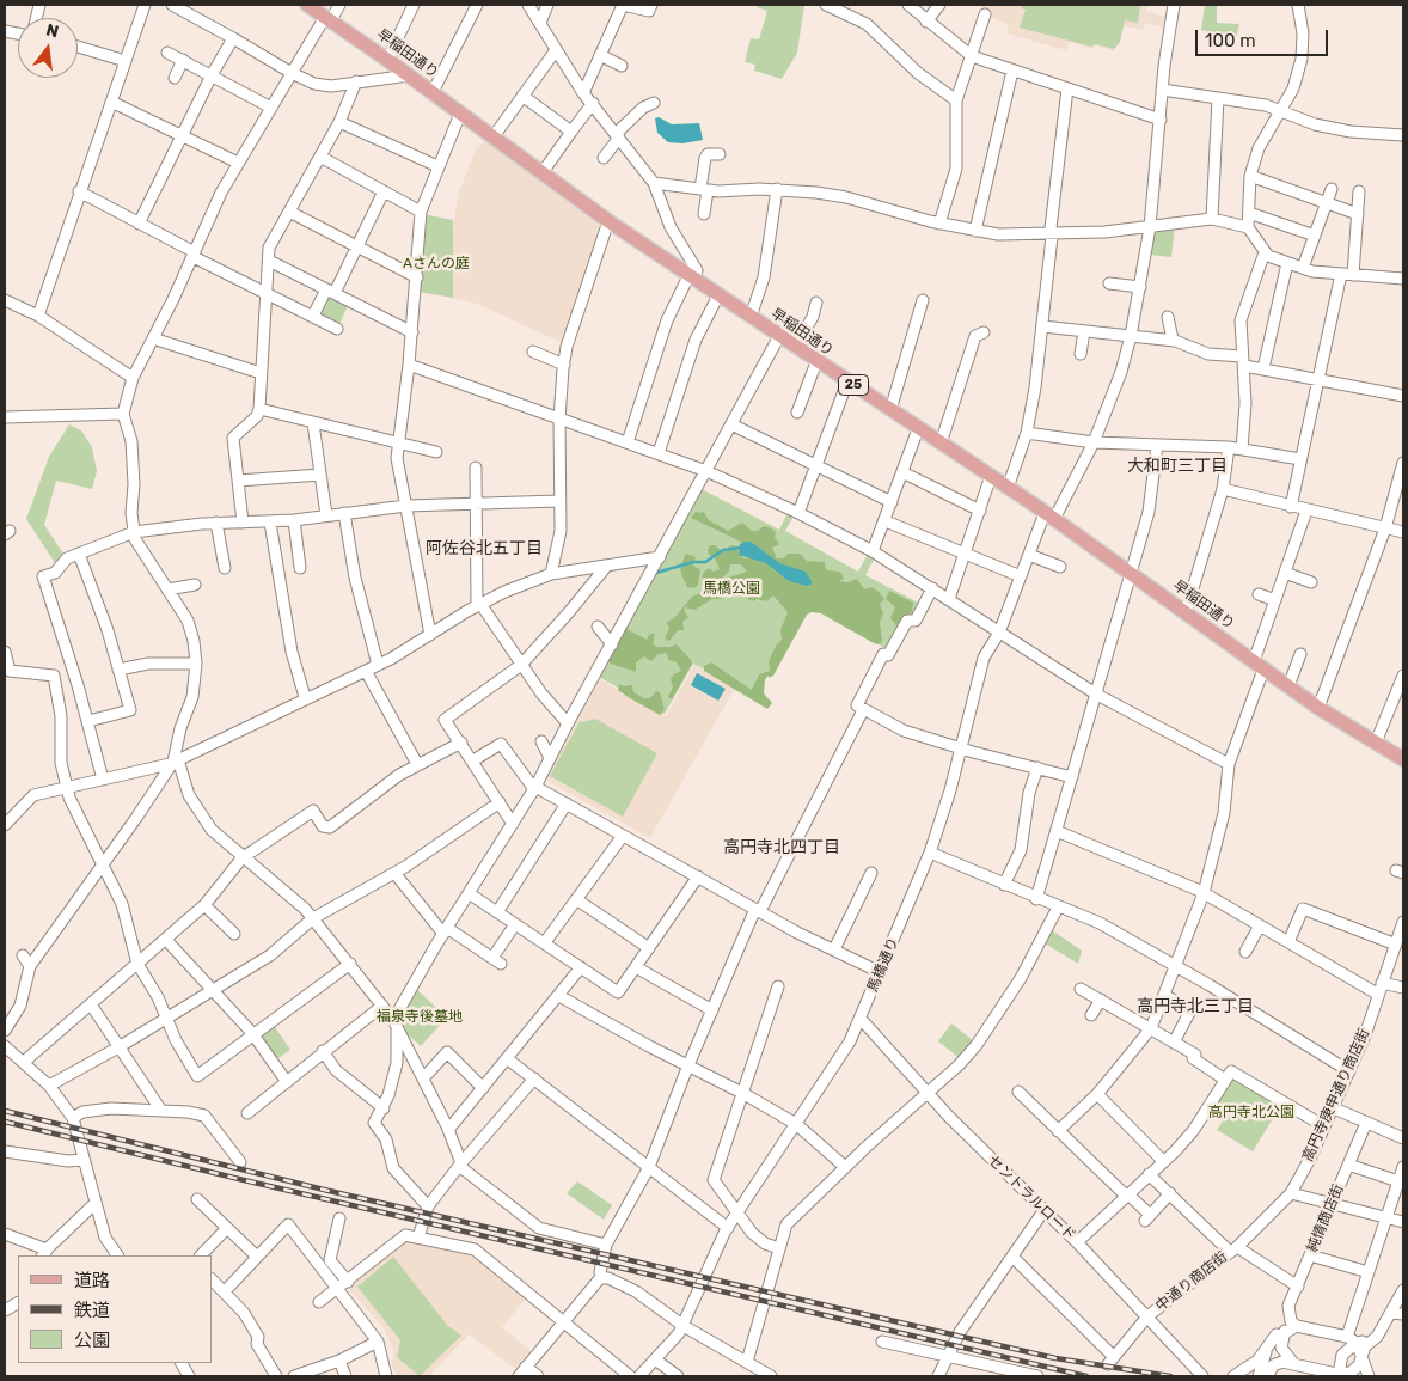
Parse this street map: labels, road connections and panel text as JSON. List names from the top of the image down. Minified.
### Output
{"streets":{"main road":["早稲田通り","25"],"street":["馬橋通り","高円寺庚申通り商店街","セントラルロード","純情商店街","中通り商店街"]},"crossings":[["早稲田通り","馬橋通り"],["馬橋通り","セントラルロード"],["高円寺庚申通り商店街","中通り商店街"],["セントラルロード","中通り商店街"]],"districts":["大和町三丁目","阿佐谷北五丁目","高円寺北四丁目","高円寺北三丁目"],"parks":["Aさんの庭","馬橋公園","福泉寺後墓地","高円寺北公園"],"legend":["道路","鉄道","公園"],"scale_bar":"100 m","north":"top"}
